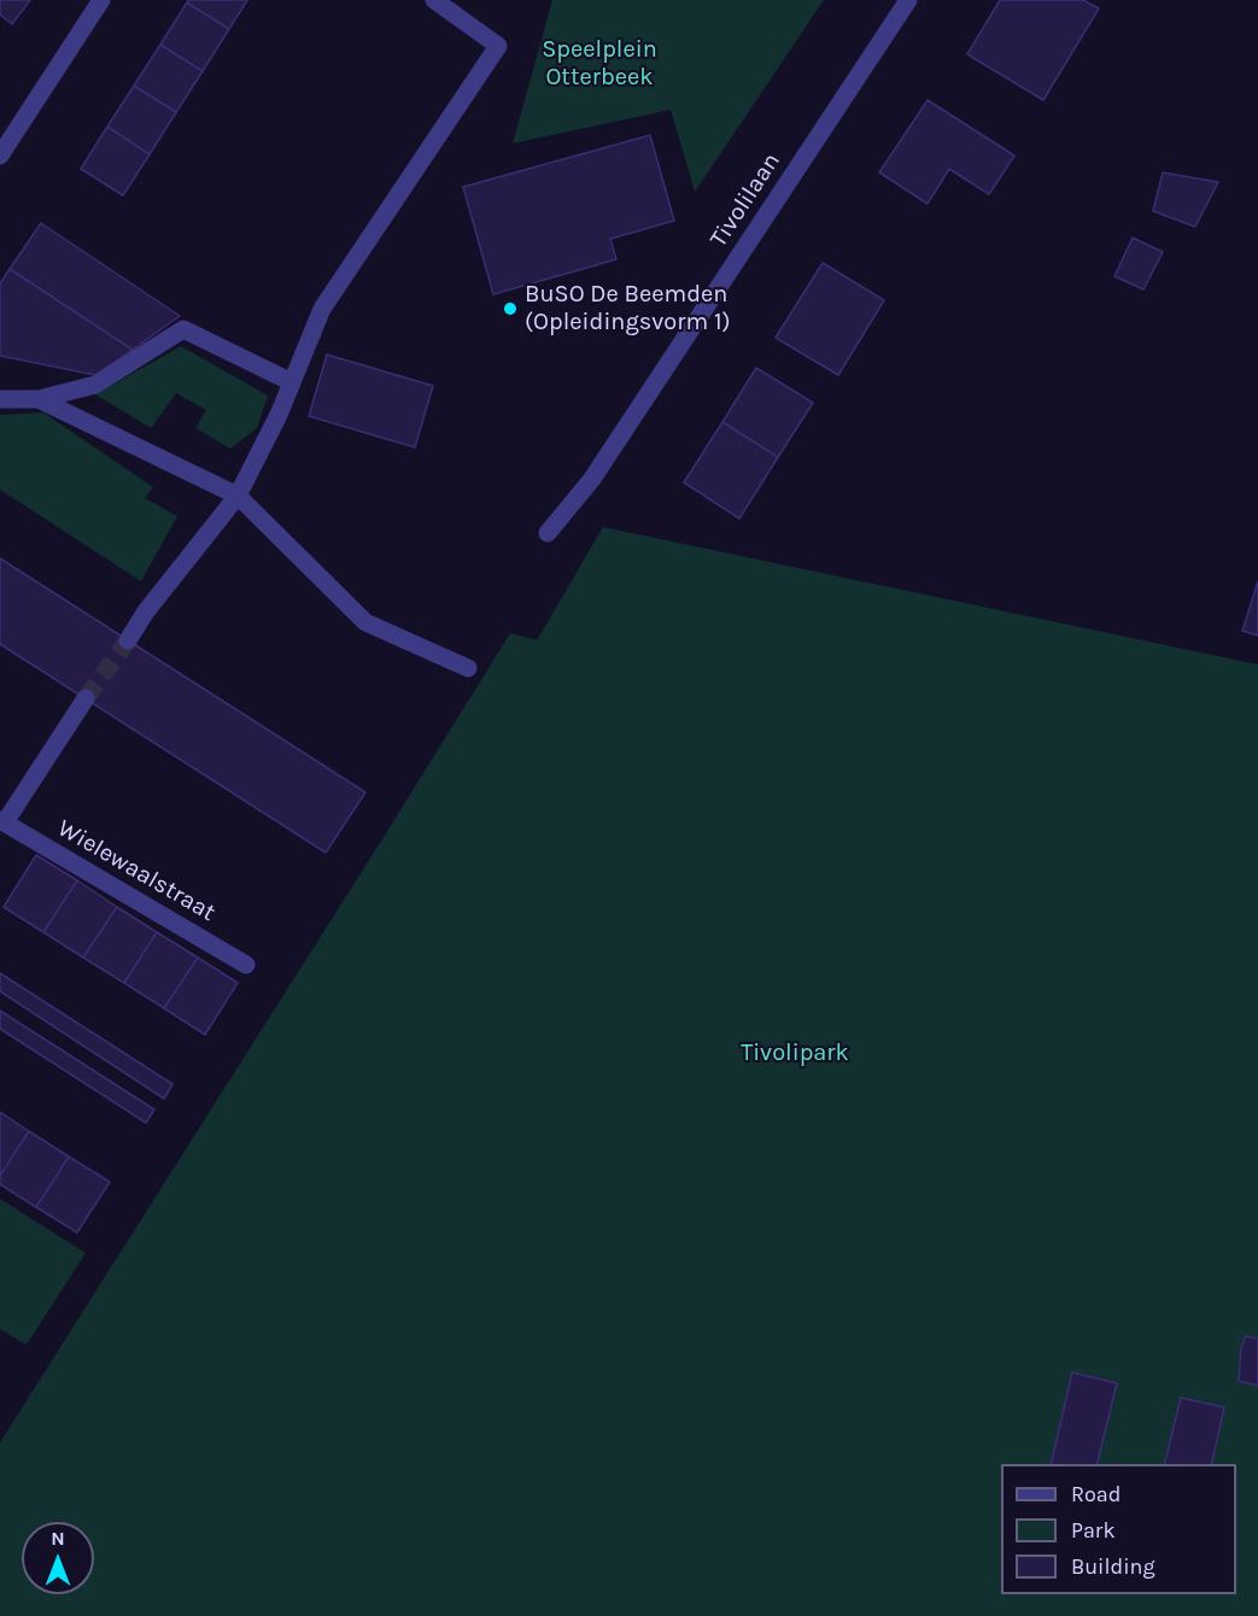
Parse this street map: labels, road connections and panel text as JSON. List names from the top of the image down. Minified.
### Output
{"streets":{"street":["Tivolilaan","Wielewaalstraat"]},"parks":["Speelplein Otterbeek","Tivolipark"],"places":["BuSO De Beemden (Opleidingsvorm 1)"],"legend":["Road","Park","Building"],"north":"top"}
